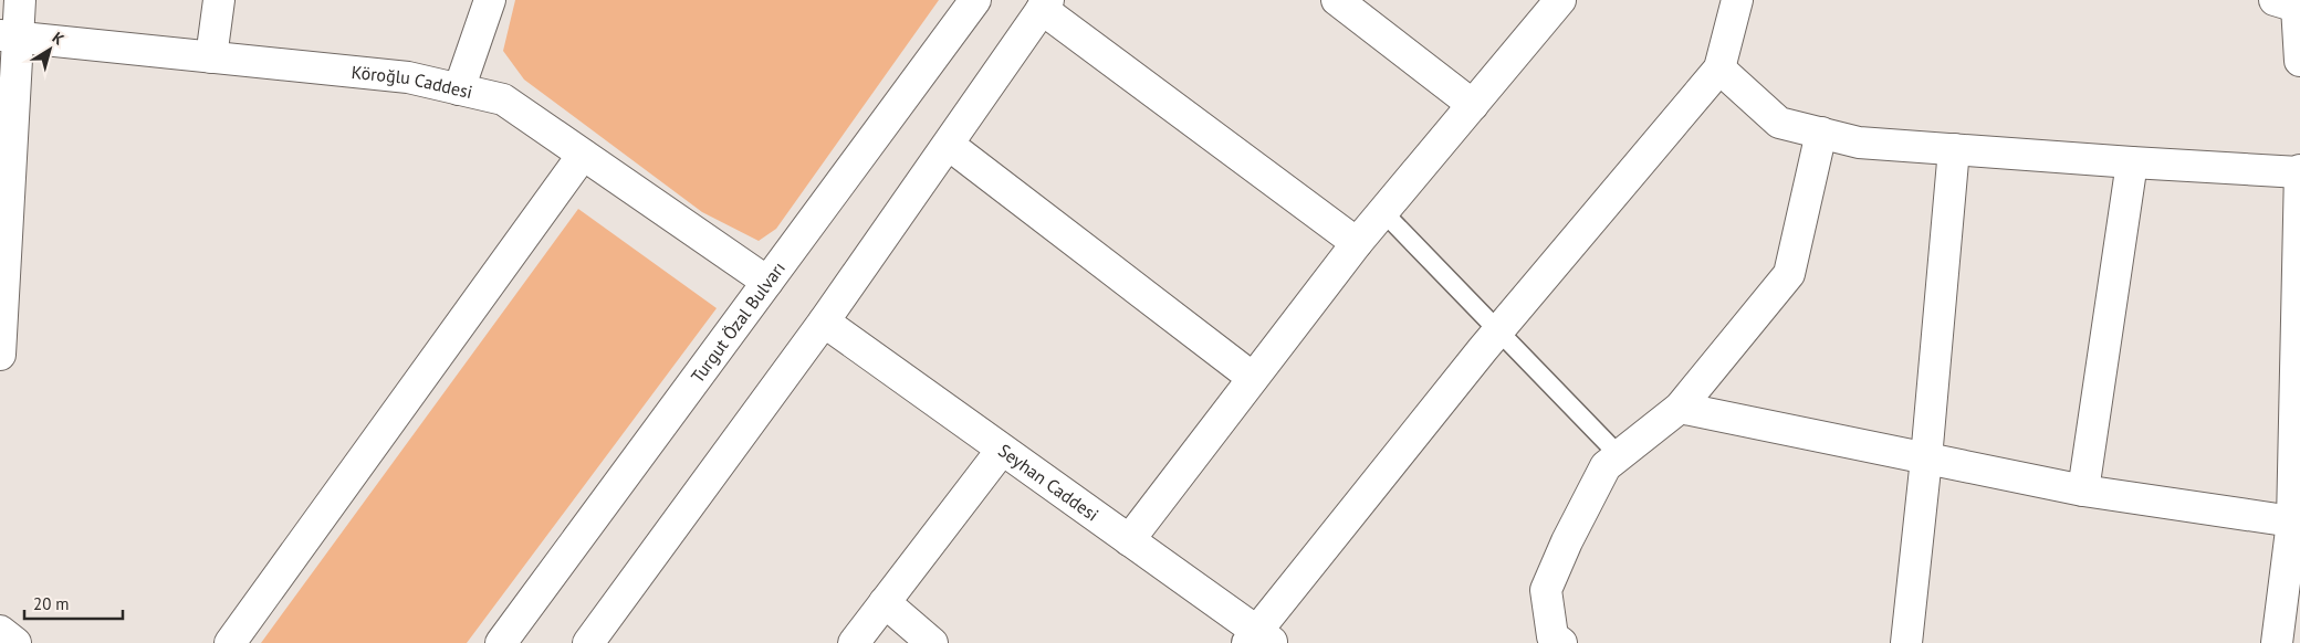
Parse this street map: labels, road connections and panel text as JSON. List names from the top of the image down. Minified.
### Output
{"streets":{"street":["Köroğlu Caddesi","Turgut Özal Bulvarı","Seyhan Caddesi"]},"crossings":[["Köroğlu Caddesi","Turgut Özal Bulvarı"]],"scale_bar":"20 m","north":"top right"}
